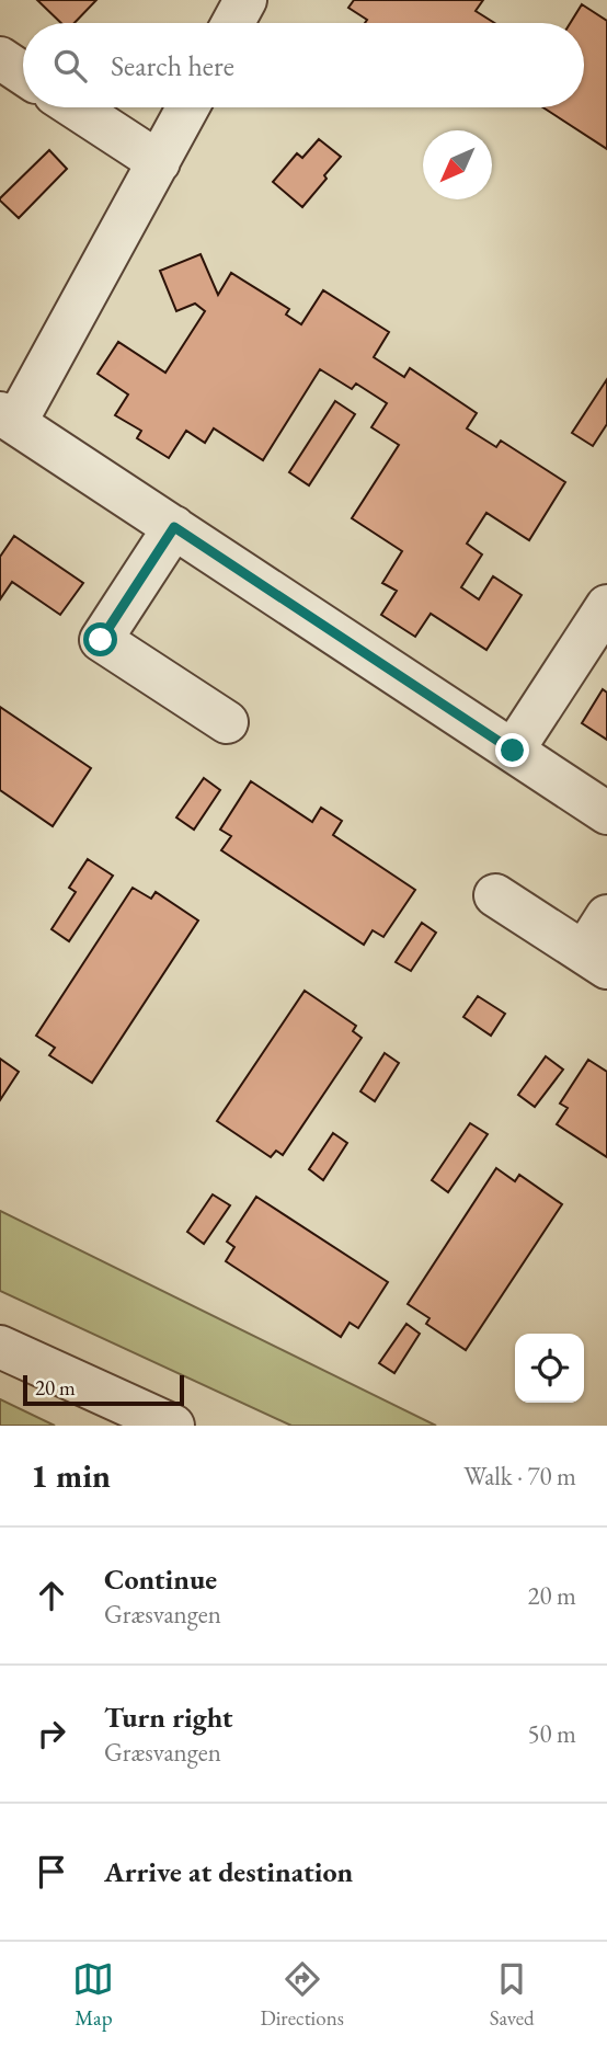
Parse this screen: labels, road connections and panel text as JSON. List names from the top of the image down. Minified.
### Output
{"scale_bar":"20 m","north":"bottom left","page":{"search":"Search here","scale":"20 m","heading":["1 min","Walk · 70 m"],"list":[["Continue","Græsvangen","20 m"],["Turn right","Græsvangen","50 m"],"Arrive at destination"],"nav":["Map","Directions","Saved"]}}
